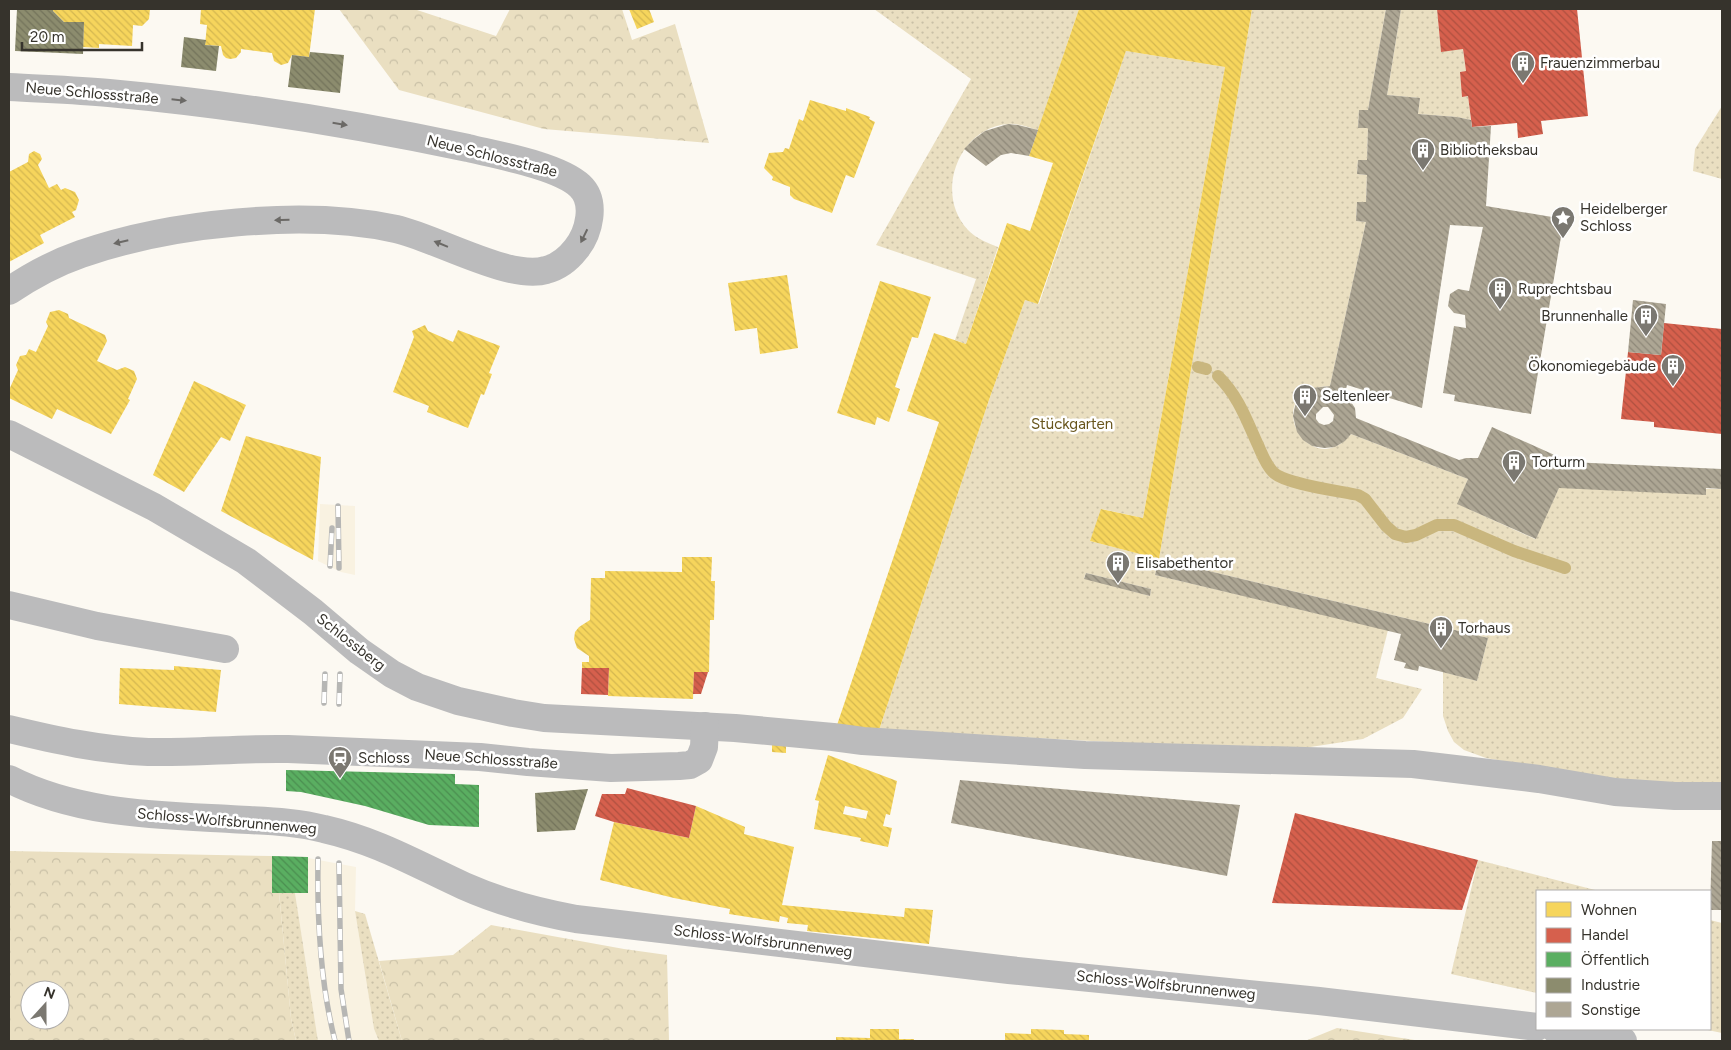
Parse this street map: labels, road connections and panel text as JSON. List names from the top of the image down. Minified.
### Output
{"streets":{"street":["Neue Schlossstraße","Schlossberg","Schloss-Wolfsbrunnenweg"]},"crossings":[["Neue Schlossstraße","Schlossberg"]],"parks":["Stückgarten"],"places":{"building":["Frauenzimmerbau","Bibliotheksbau","Ruprechtsbau","Brunnenhalle","Ökonomiegebäude","Seltenleer","Torturm","Elisabethentor","Torhaus"],"place":["Heidelberger Schloss"],"station":["Schloss"]},"legend":["Wohnen","Handel","Öffentlich","Industrie","Sonstige"],"scale_bar":"20 m","north":"top"}
